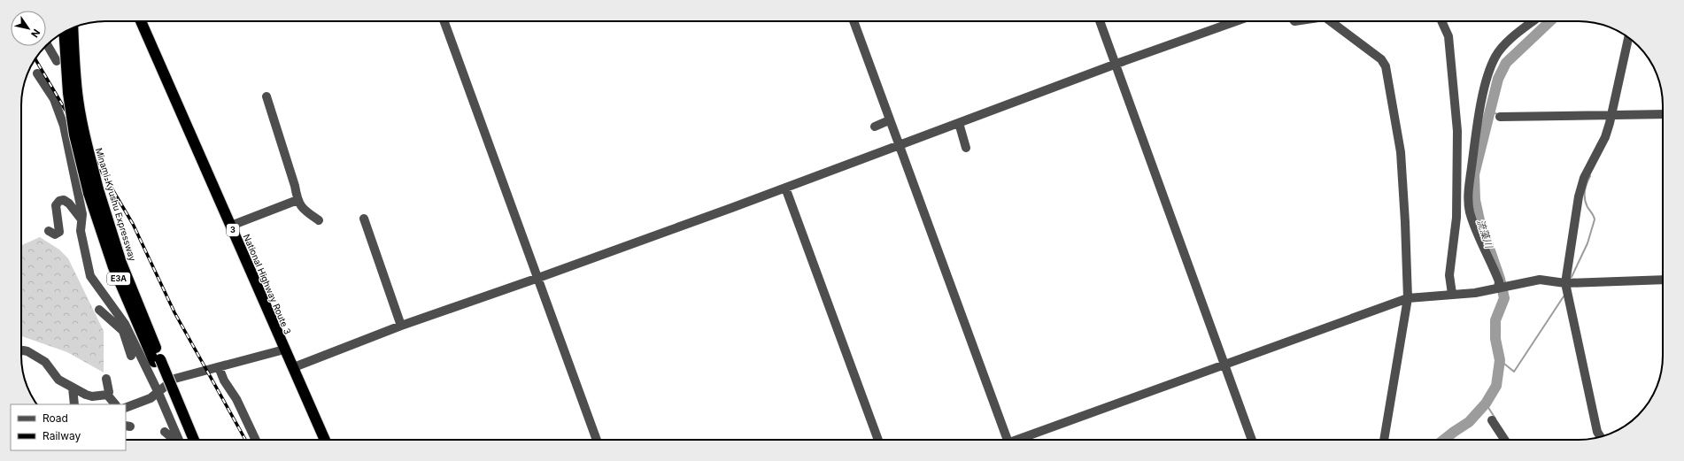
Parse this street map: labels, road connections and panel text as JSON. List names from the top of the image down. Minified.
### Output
{"streets":{"highway":["Minami-Kyushu Expressway","3","E3A","National Highway Route 3"]},"water":["流藻川"],"legend":["Road","Railway"],"north":"bottom right"}
